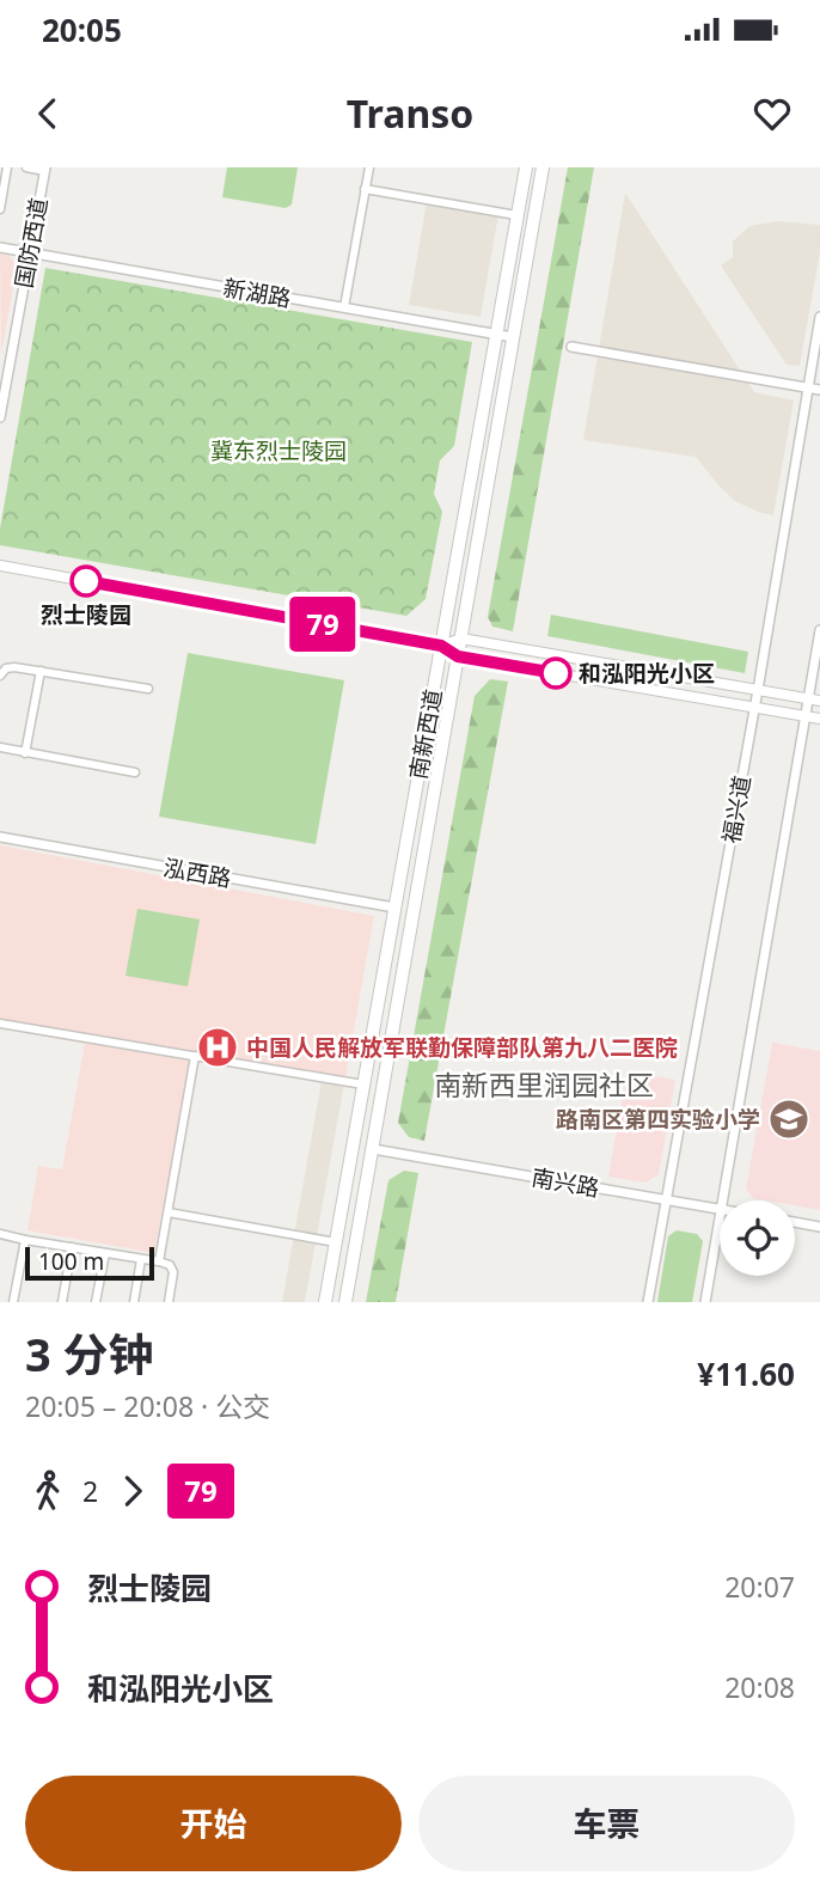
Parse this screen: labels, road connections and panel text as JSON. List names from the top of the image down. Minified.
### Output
{"streets":{"main road":["南新西道"],"street":["国防西道","新湖路","福兴道","泓西路","南兴路"]},"crossings":[["国防西道","新湖路"],["新湖路","南新西道"],["南新西道","泓西路"],["南新西道","南兴路"],["福兴道","南兴路"]],"districts":["南新西里润园社区"],"parks":["冀东烈士陵园"],"places":{"other":["烈士陵园","和泓阳光小区"],"hospital":["中国人民解放军联勤保障部队第九八二医院"],"school or university":["路南区第四实验小学"]},"lines":["bus line 79"],"scale_bar":"100 m","page":{"status":"20:05","header":"Transo","on_map":"79","scale":"100 m","heading":["3 分钟","20:05 – 20:08 · 公交","¥11.60"],"legs":["2","79"],"list":[{"name":"烈士陵园","value":"20:07"},{"name":"和泓阳光小区","value":"20:08"}],"buttons":["开始","车票"]}}
